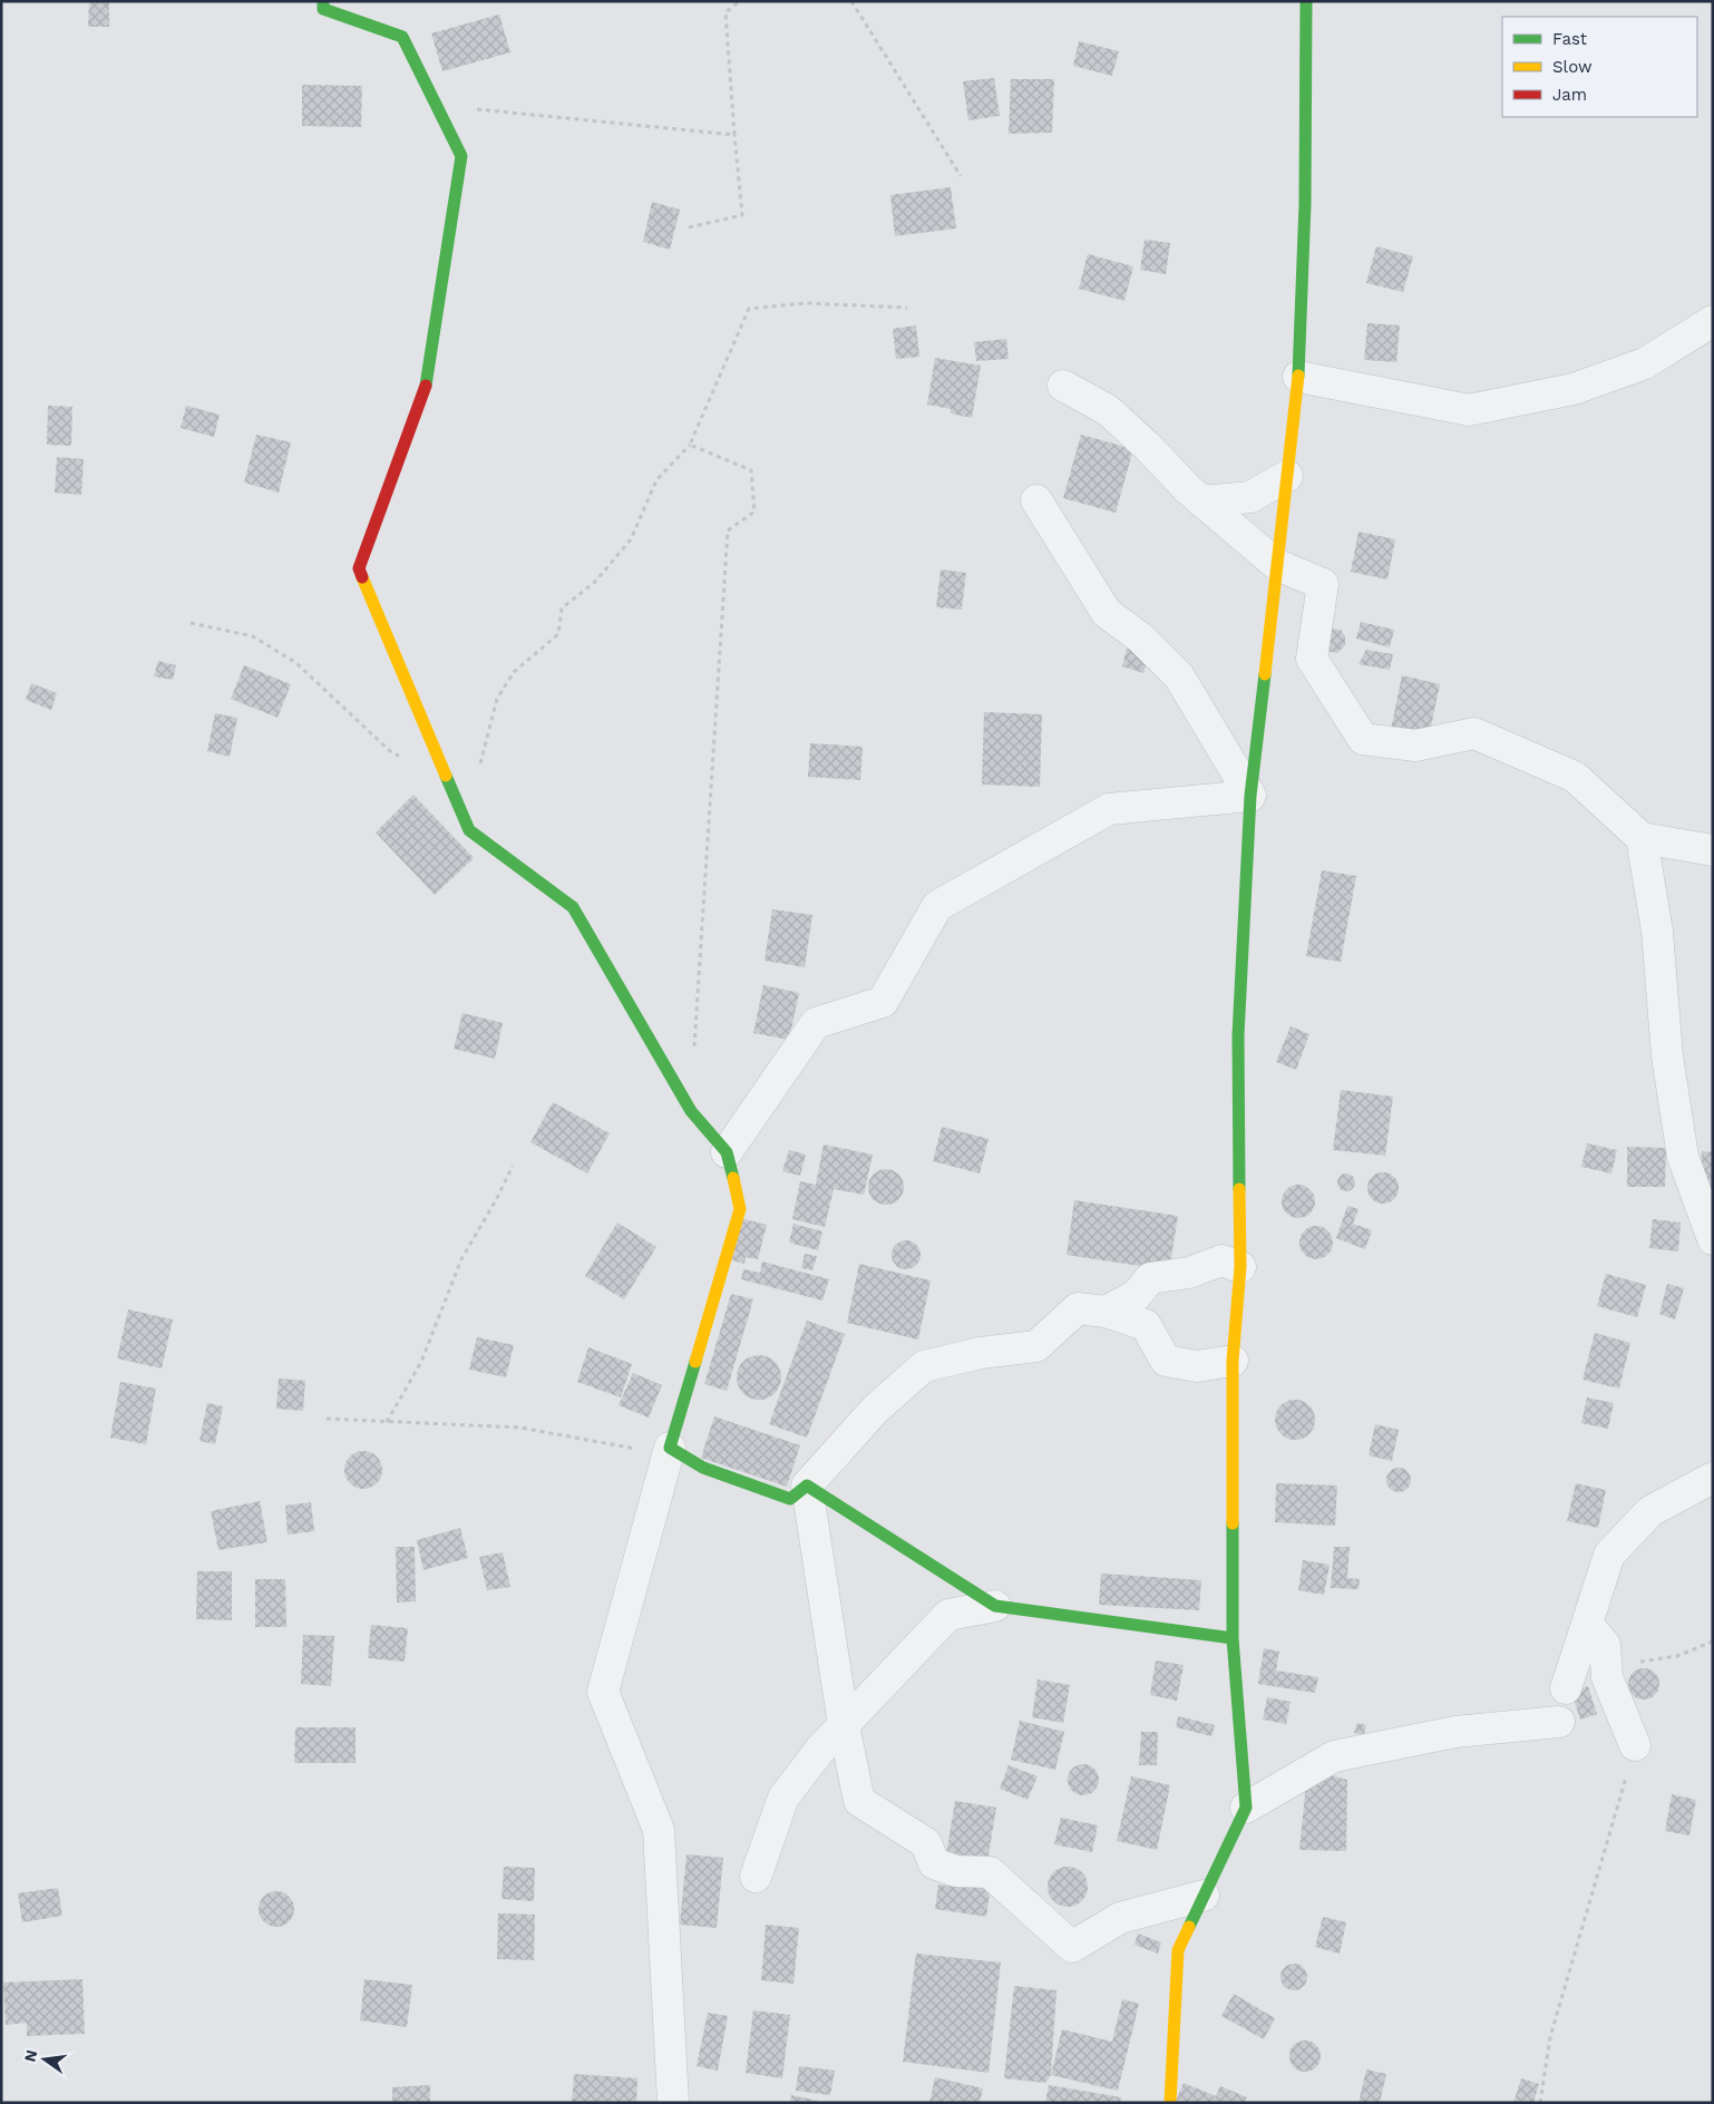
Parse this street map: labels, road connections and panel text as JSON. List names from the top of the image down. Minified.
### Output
{"legend":["Fast","Slow","Jam"],"north":"left"}
